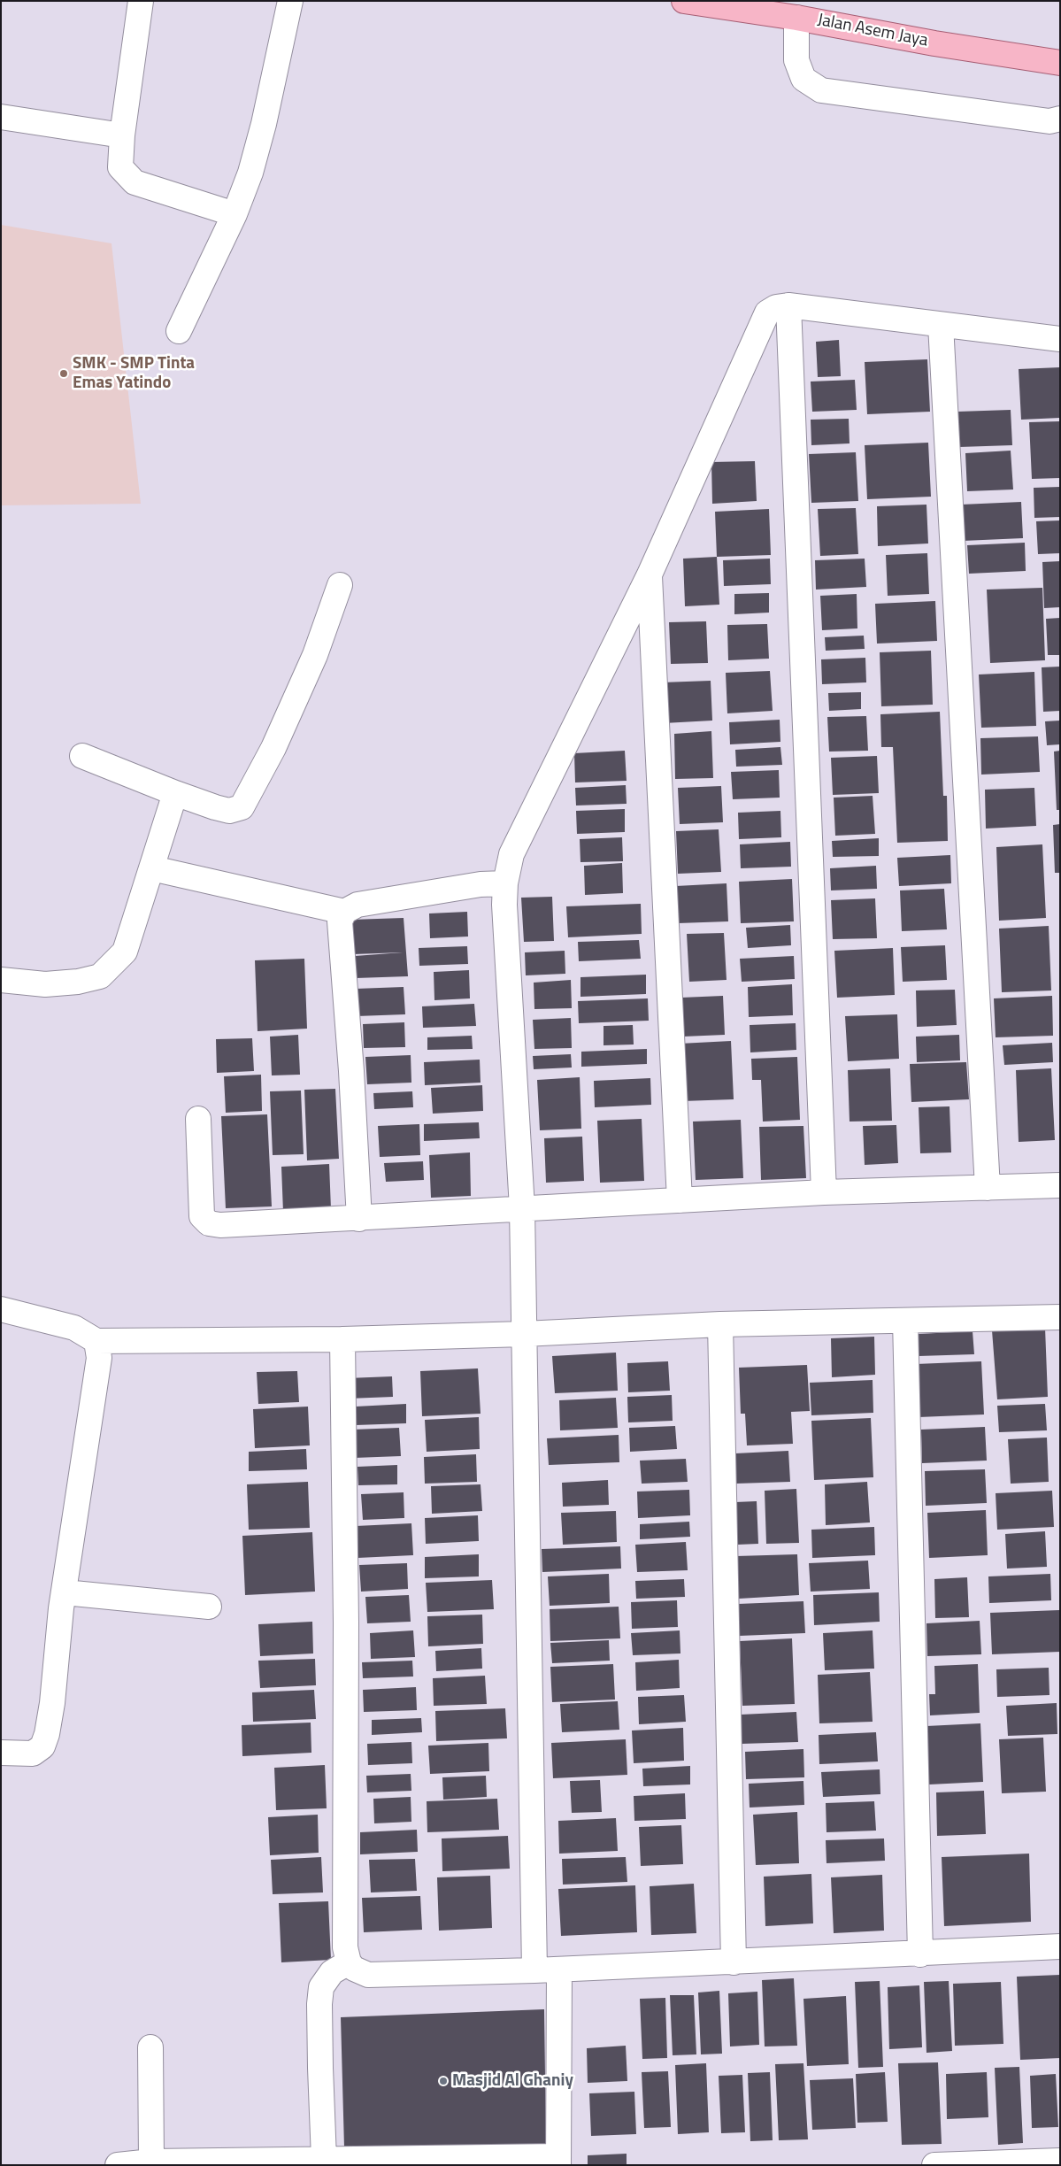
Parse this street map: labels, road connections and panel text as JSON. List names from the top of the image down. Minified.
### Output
{"streets":{"main road":["Jalan Asem Jaya"]},"places":["SMK - SMP Tinta Emas Yatindo","Masjid Al Ghaniy"]}
